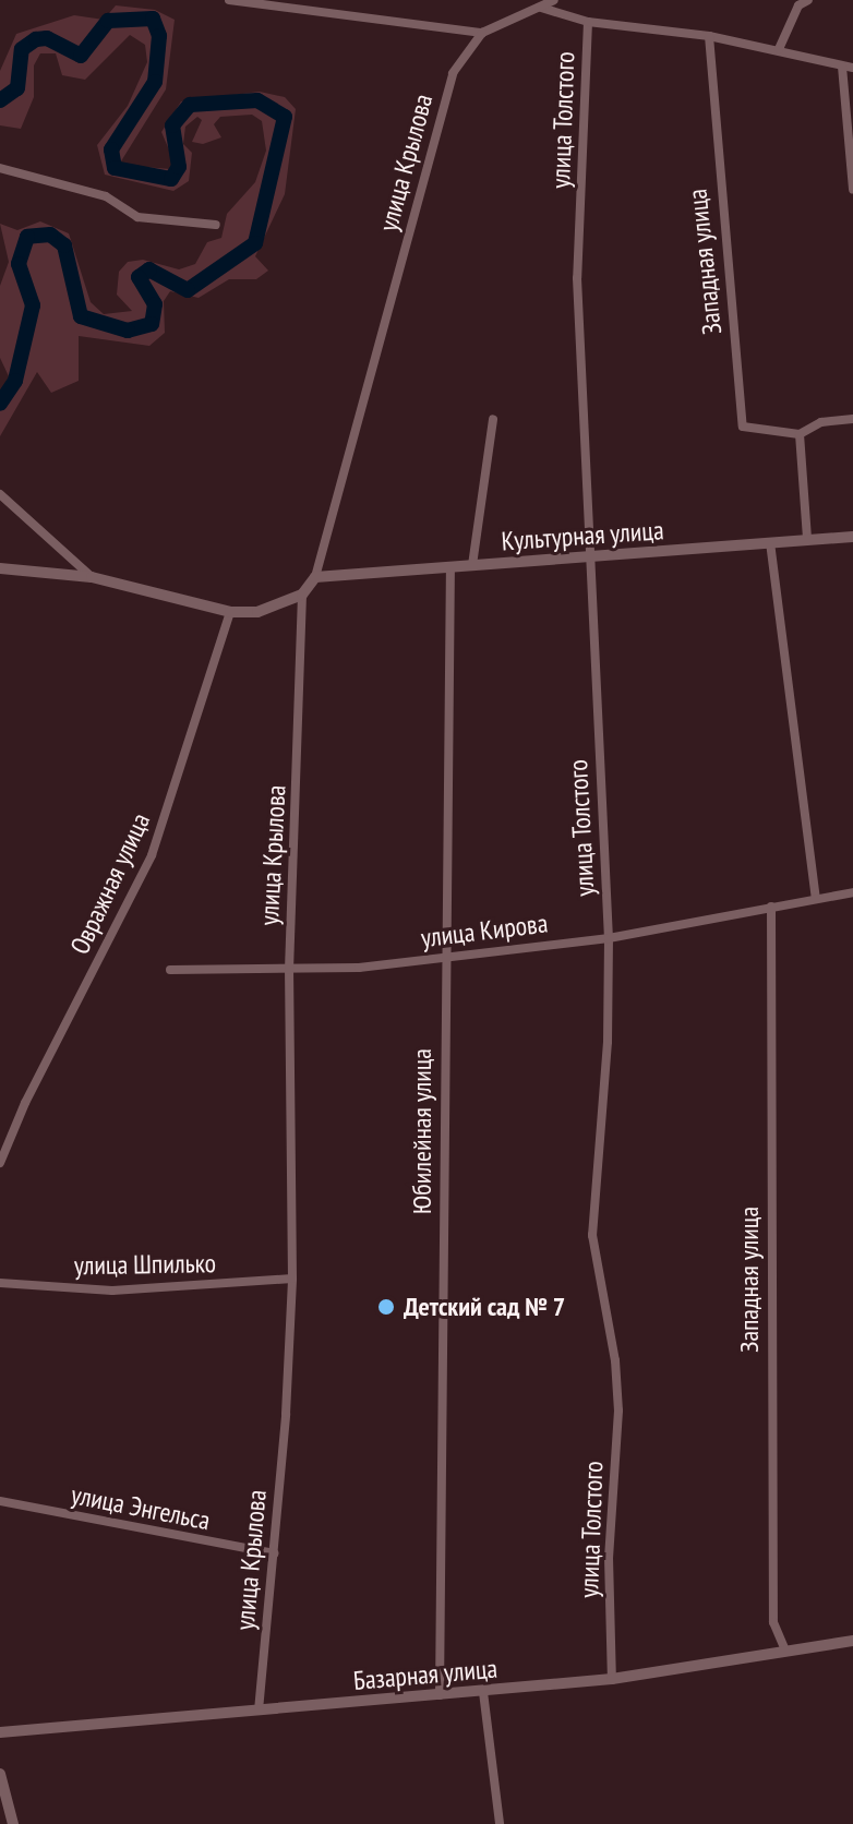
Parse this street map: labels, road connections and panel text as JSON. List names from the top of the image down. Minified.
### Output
{"streets":{"street":["улица Толстого","улица Крылова","Западная улица","Культурная улица","Овражная улица","улица Кирова","Юбилейная улица","улица Шпилько","улица Энгельса","Базарная улица"]},"crossings":[["улица Толстого","Культурная улица"],["улица Толстого","улица Кирова"],["улица Толстого","Базарная улица"],["улица Крылова","Культурная улица"],["улица Крылова","улица Кирова"],["улица Крылова","улица Шпилько"],["улица Крылова","улица Энгельса"],["улица Крылова","Базарная улица"],["Западная улица","улица Кирова"],["Западная улица","Базарная улица"],["Культурная улица","Юбилейная улица"],["улица Кирова","Юбилейная улица"],["Юбилейная улица","Базарная улица"]],"places":["Детский сад № 7"]}
